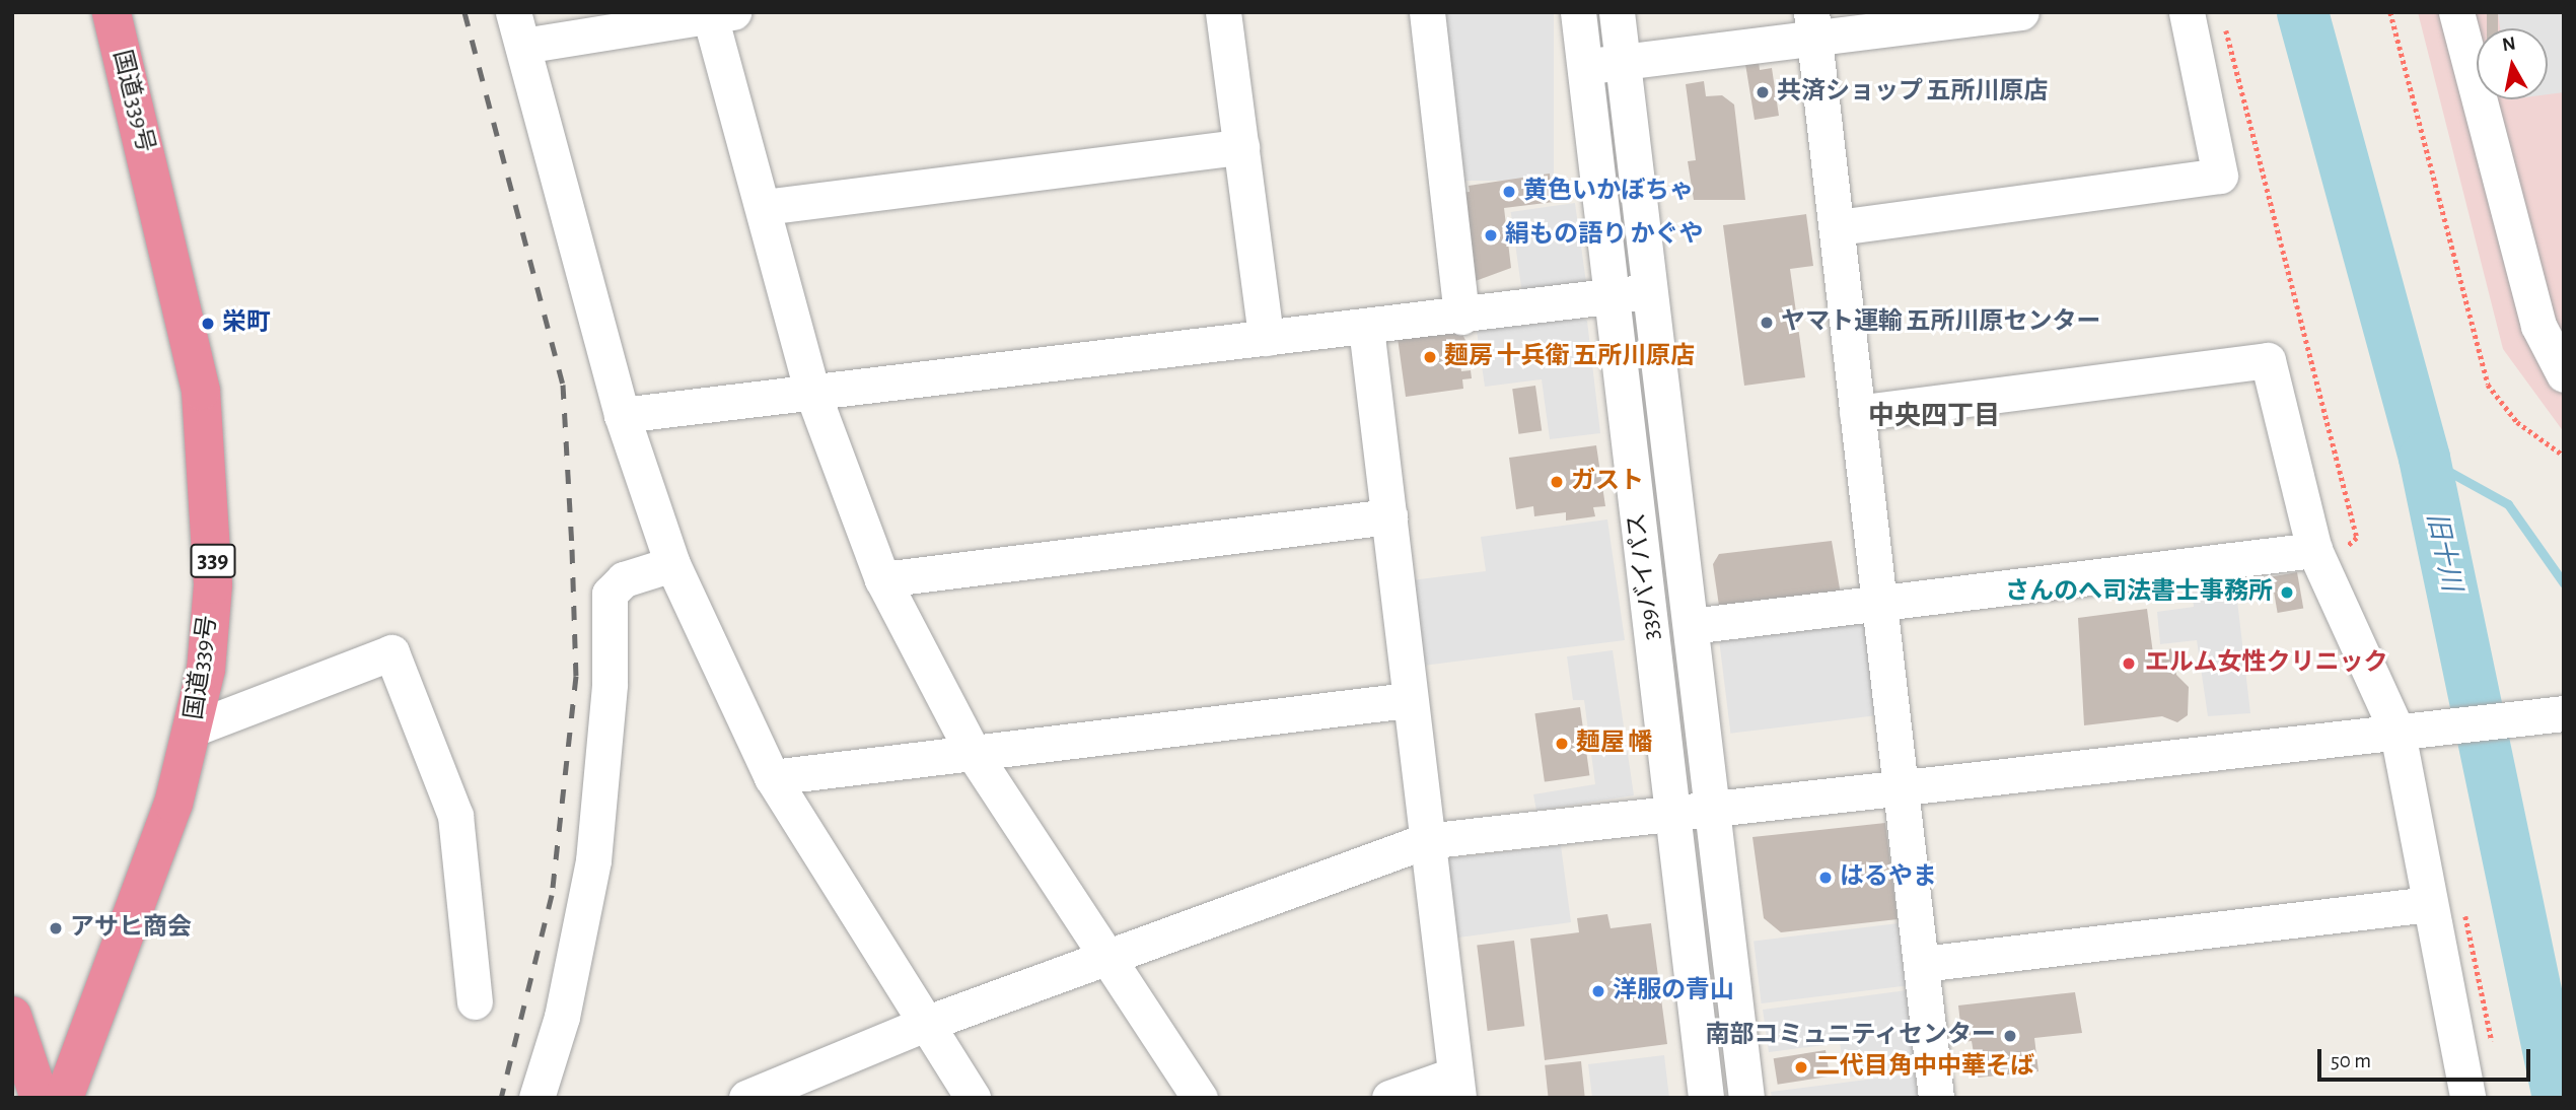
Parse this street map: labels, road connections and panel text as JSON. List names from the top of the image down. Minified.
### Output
{"streets":{"highway":["国道339号","339"],"street":["339バイパス"]},"districts":["中央四丁目"],"water":["旧十川"],"places":["共済ショップ 五所川原店","黄色いかぼちゃ","絹もの語り かぐや","ヤマト運輸 五所川原センター","栄町","麺房 十兵衛 五所川原店","ガスト","さんのへ司法書士事務所","エルム女性クリニック","麺屋 幡","はるやま","アサヒ商会","洋服の青山","南部コミュニティセンター","二代目角中中華そば"],"scale_bar":"50 m","north":"top"}
